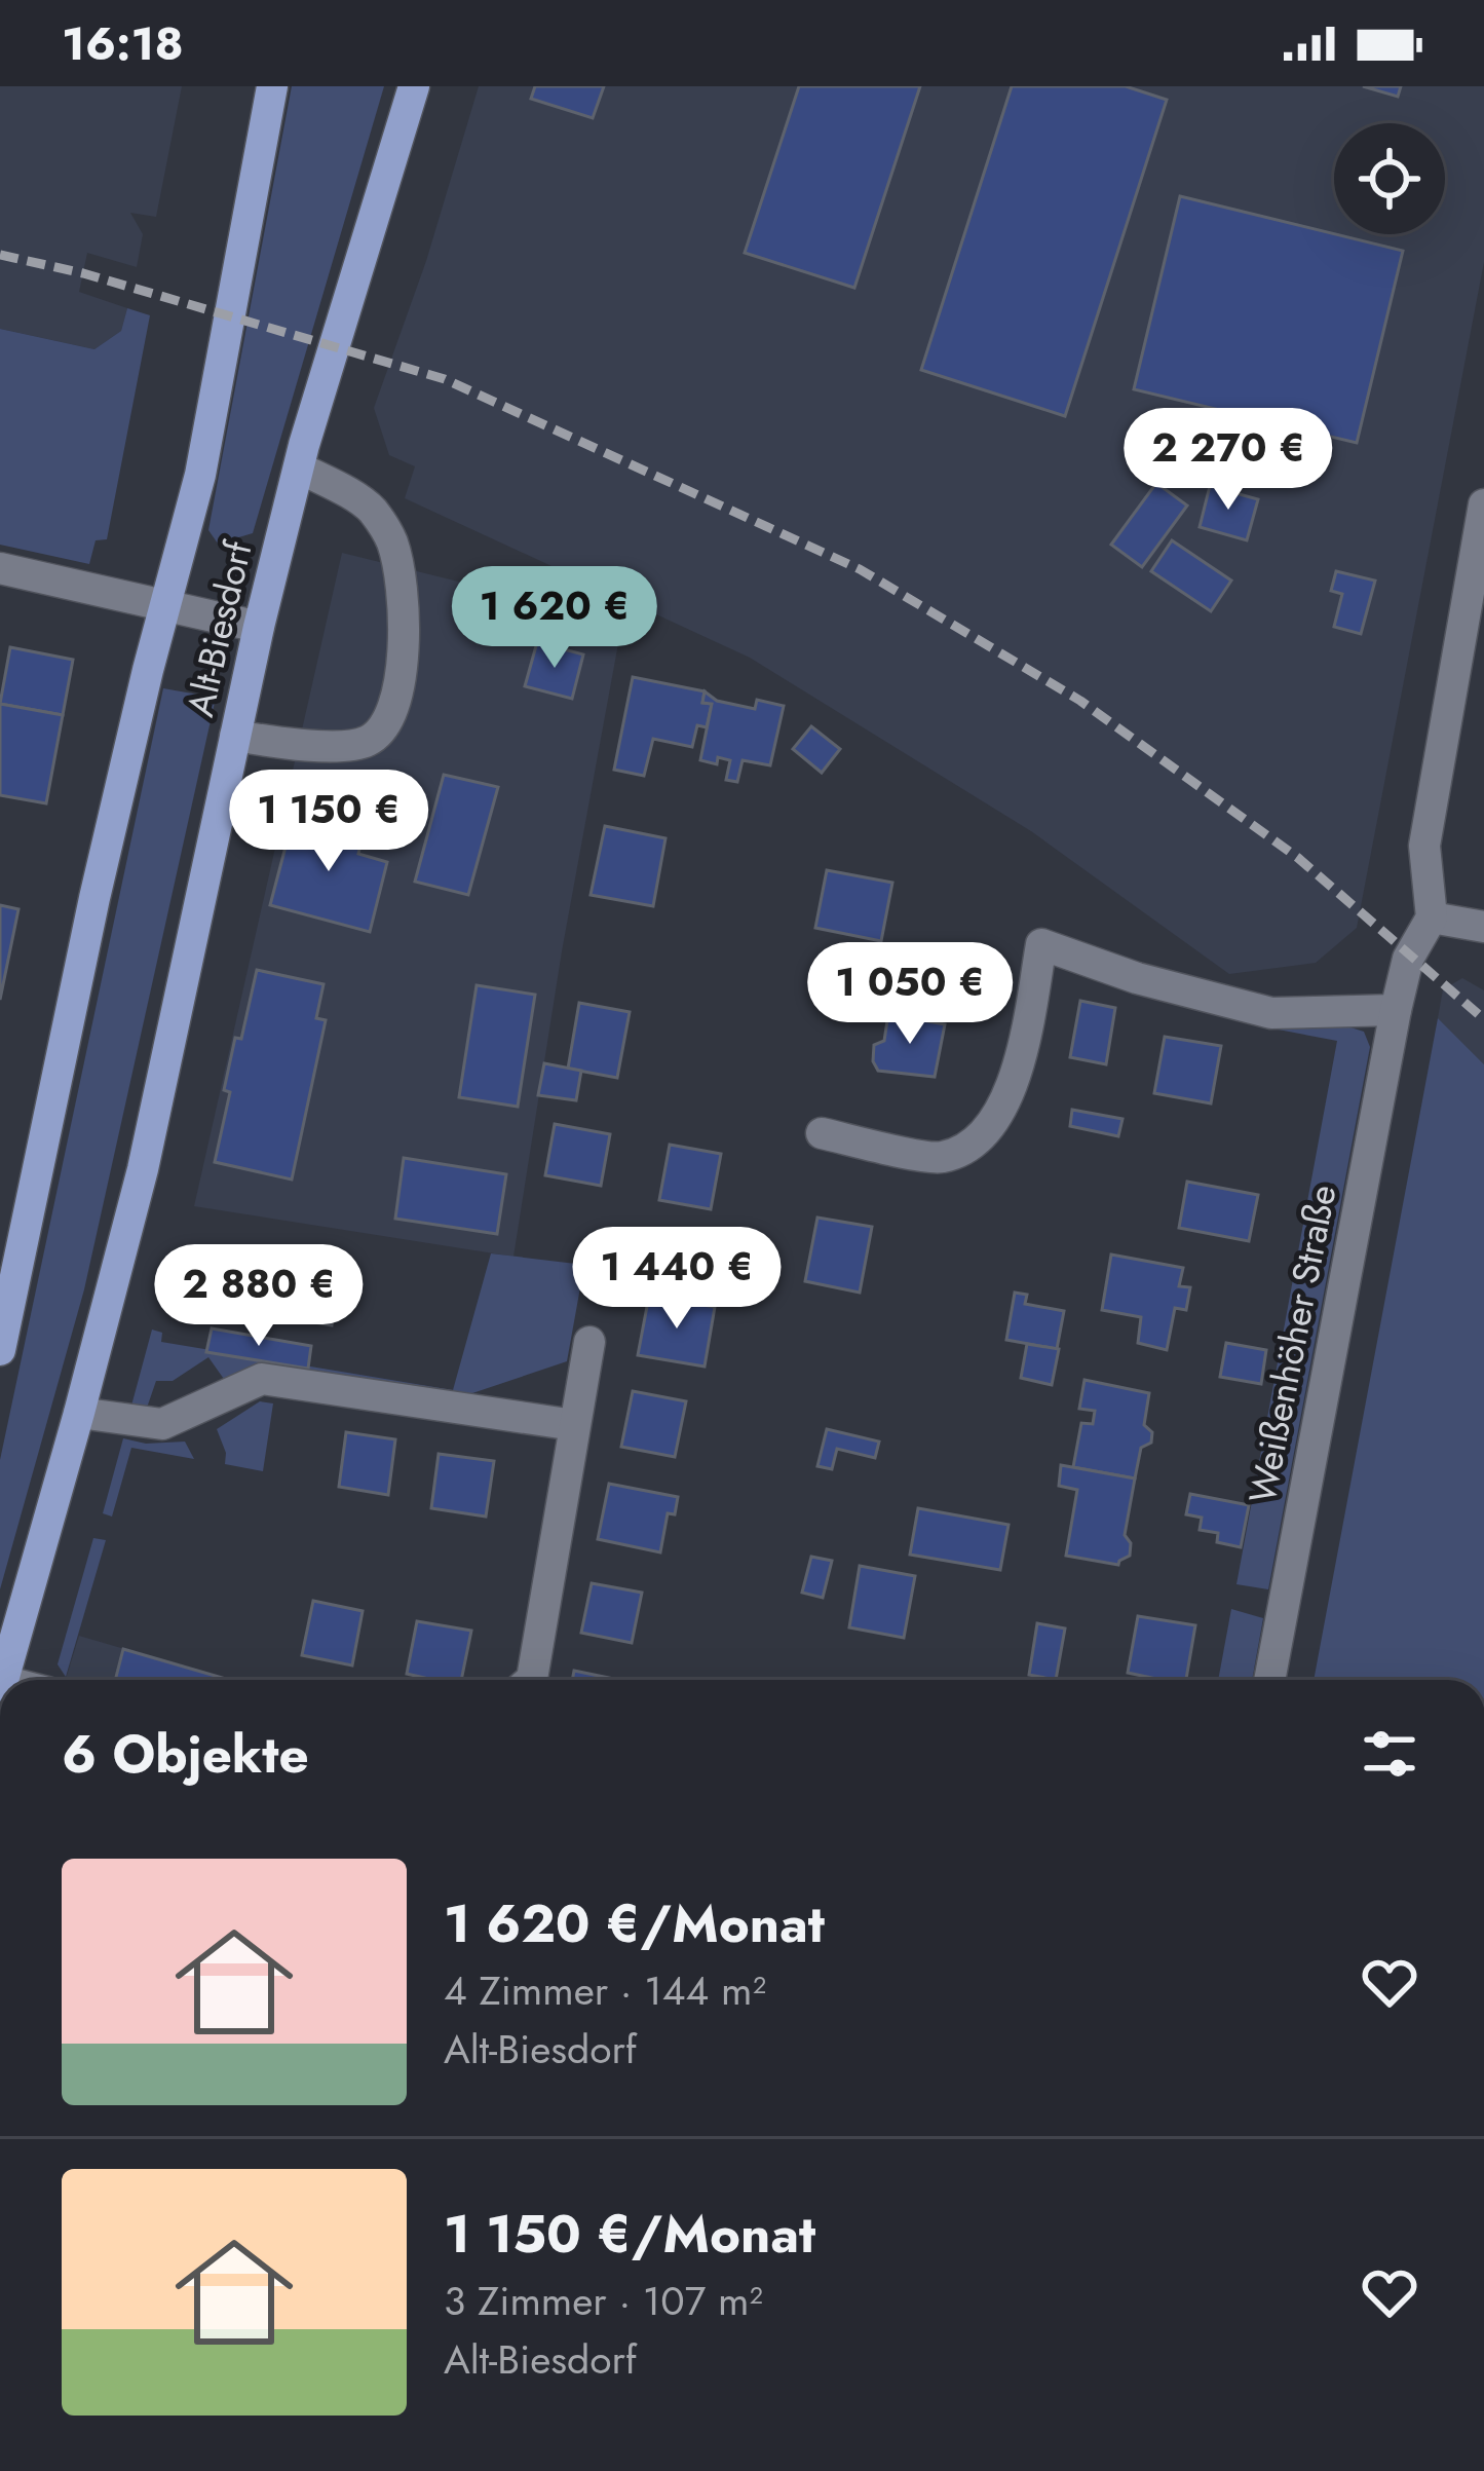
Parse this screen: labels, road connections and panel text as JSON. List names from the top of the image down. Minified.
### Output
{"streets":{"main road":["Alt-Biesdorf"],"street":["Weißenhöher Straße"]},"page":{"status":"16:18","price":["2 270 €","1 620 €","1 150 €","1 050 €","1 440 €","2 880 €"],"heading":"6 Objekte","list":[{"name":"1 620 €/Monat","note":"4 Zimmer · 144 m² · Alt-Biesdorf"},{"name":"1 150 €/Monat","note":"3 Zimmer · 107 m² · Alt-Biesdorf"}]}}
